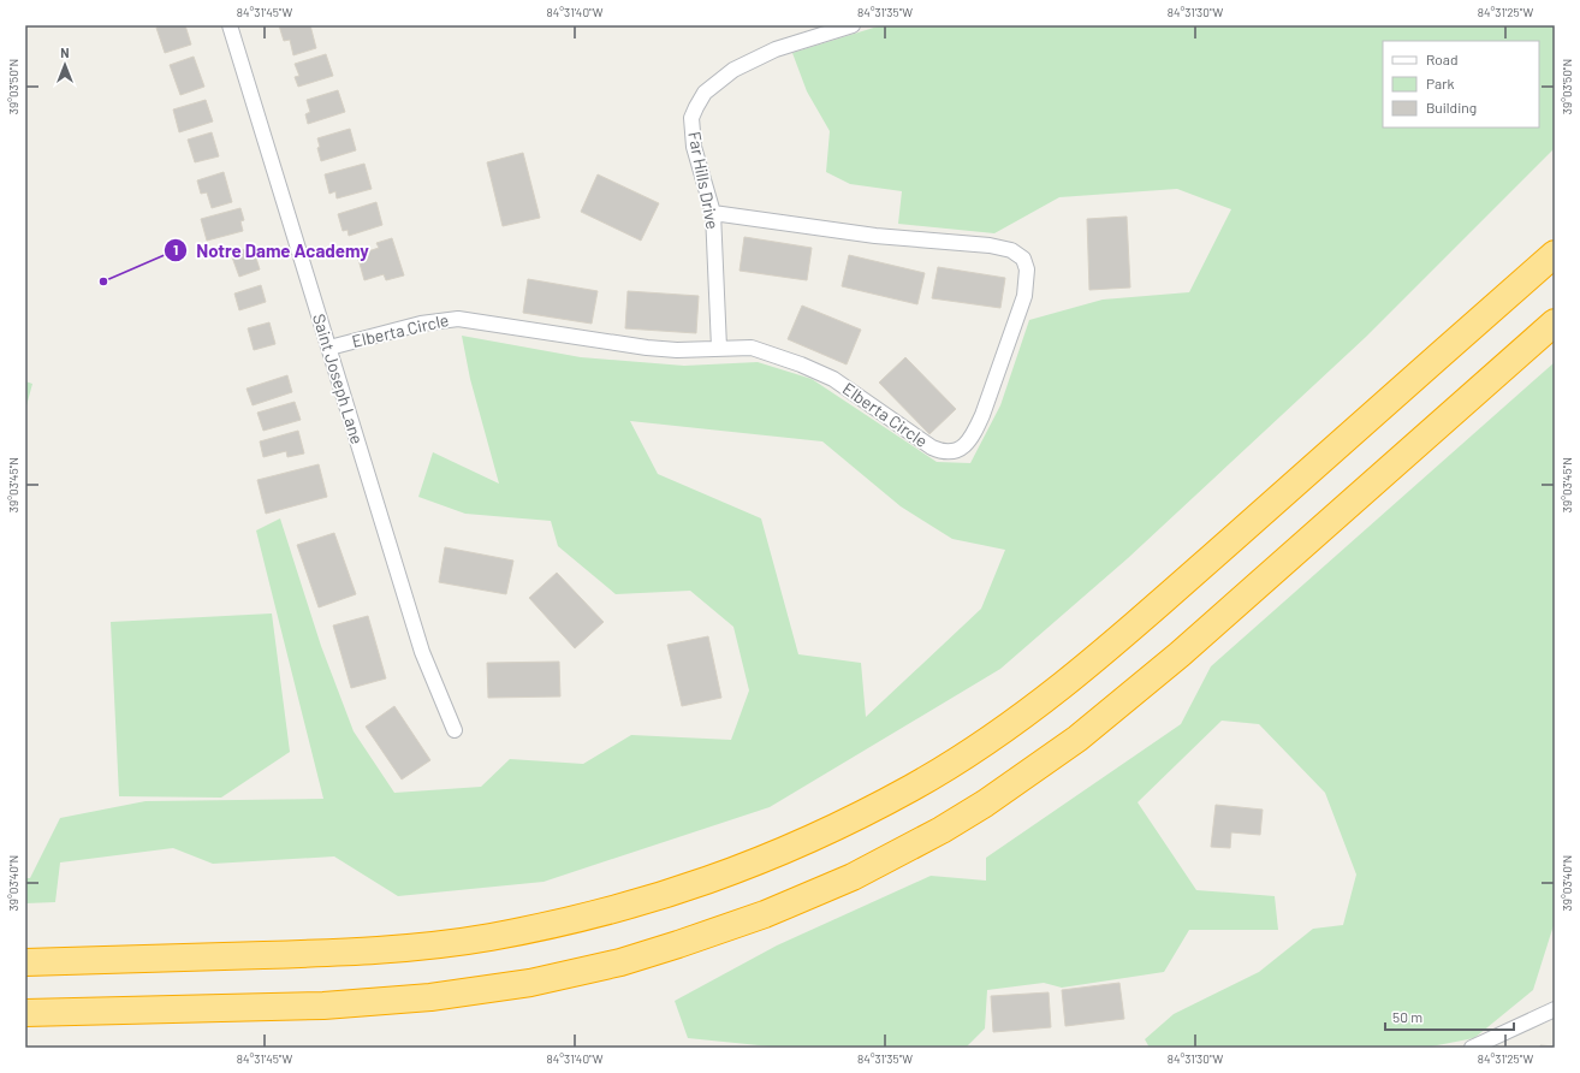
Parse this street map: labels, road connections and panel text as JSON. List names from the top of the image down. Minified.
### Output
{"streets":{"street":["Far Hills Drive","Elberta Circle","Saint Joseph Lane"]},"crossings":[["Far Hills Drive","Elberta Circle"],["Elberta Circle","Saint Joseph Lane"]],"places":["Notre Dame Academy"],"legend":["Road","Park","Building"],"scale_bar":"50 m","north":"top","coordinates":["84°31'45\"W","84°31'40\"W","84°31'35\"W","84°31'30\"W","84°31'25\"W","39°03'50\"N","39°03'45\"N","39°03'40\"N"]}
